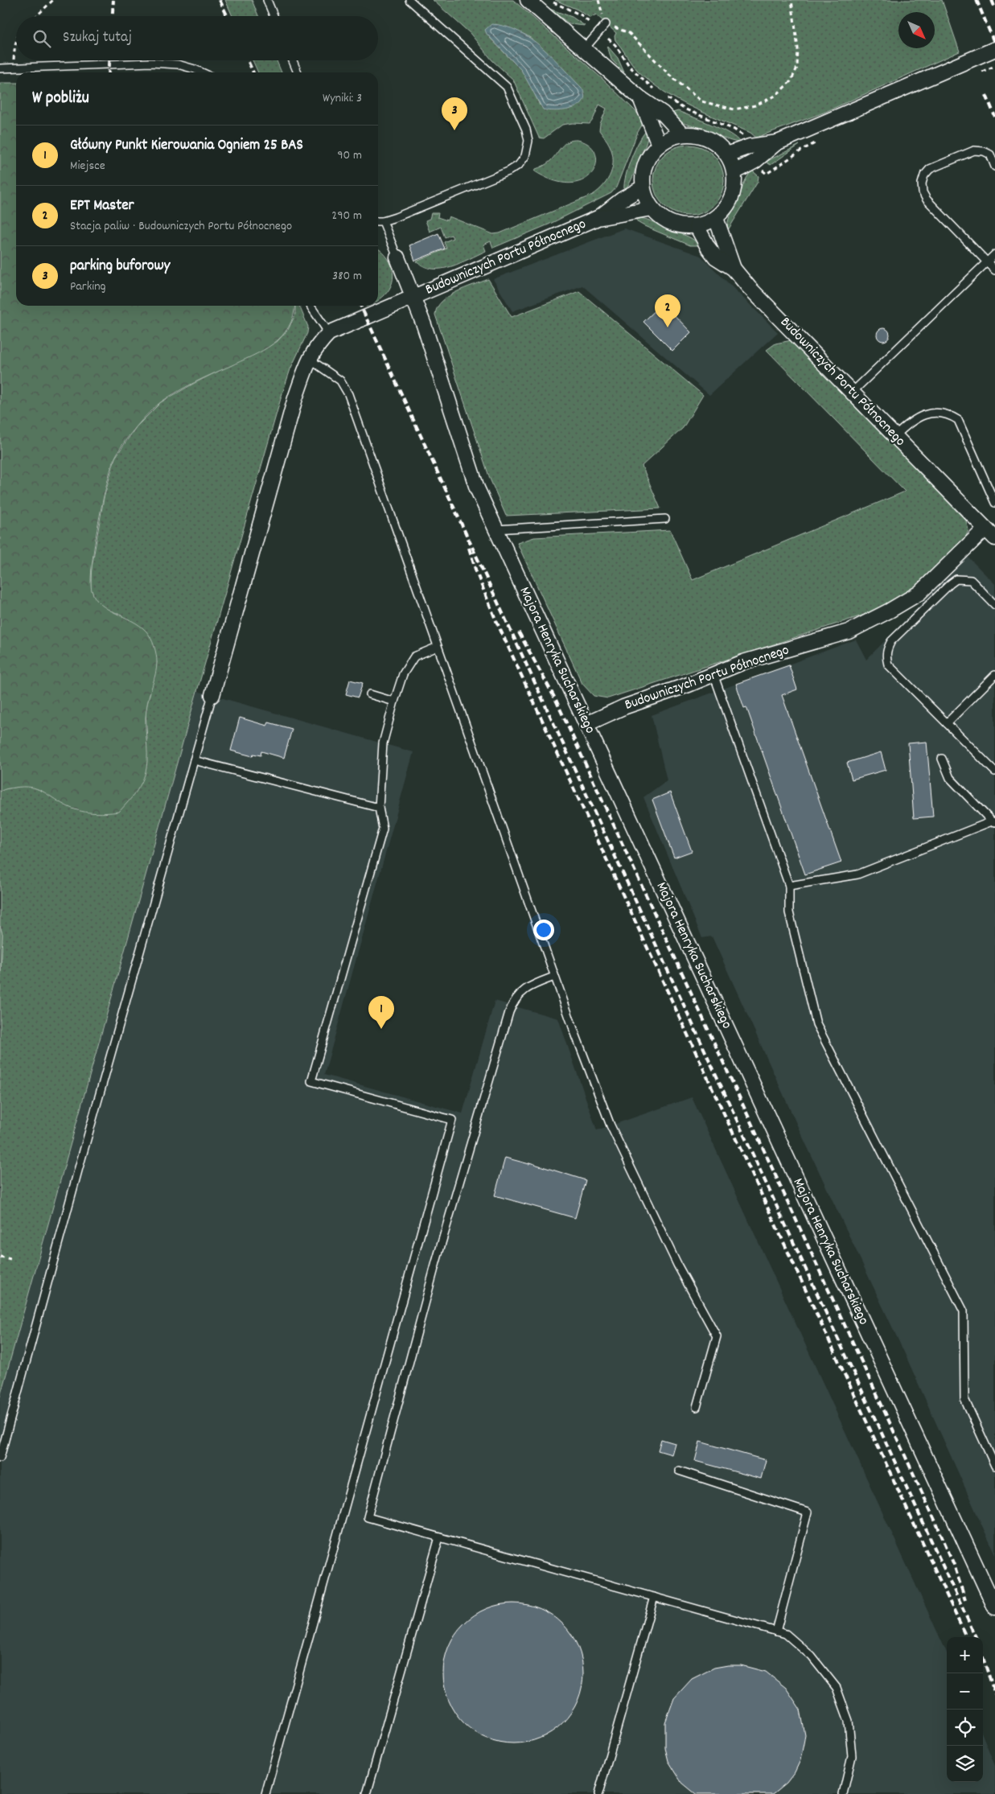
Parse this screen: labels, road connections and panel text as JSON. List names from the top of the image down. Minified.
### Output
{"streets":{"street":["Budowniczych Portu Północnego","Majora Henryka Sucharskiego"]},"crossings":[["Budowniczych Portu Północnego","Majora Henryka Sucharskiego"]],"north":"bottom right","page":{"search":"Szukaj tutaj","heading":["W pobliżu","Wyniki: 3"],"pins":["3","2","1"],"list":[{"mark":"1","name":"Główny Punkt Kierowania Ogniem 25 BAS","note":"Miejsce","value":"90 m"},{"mark":"2","name":"EPT Master","note":"Stacja paliw · Budowniczych Portu Północnego","value":"290 m"},{"mark":"3","name":"parking buforowy","note":"Parking","value":"380 m"}],"map_buttons":["+","−"]}}
